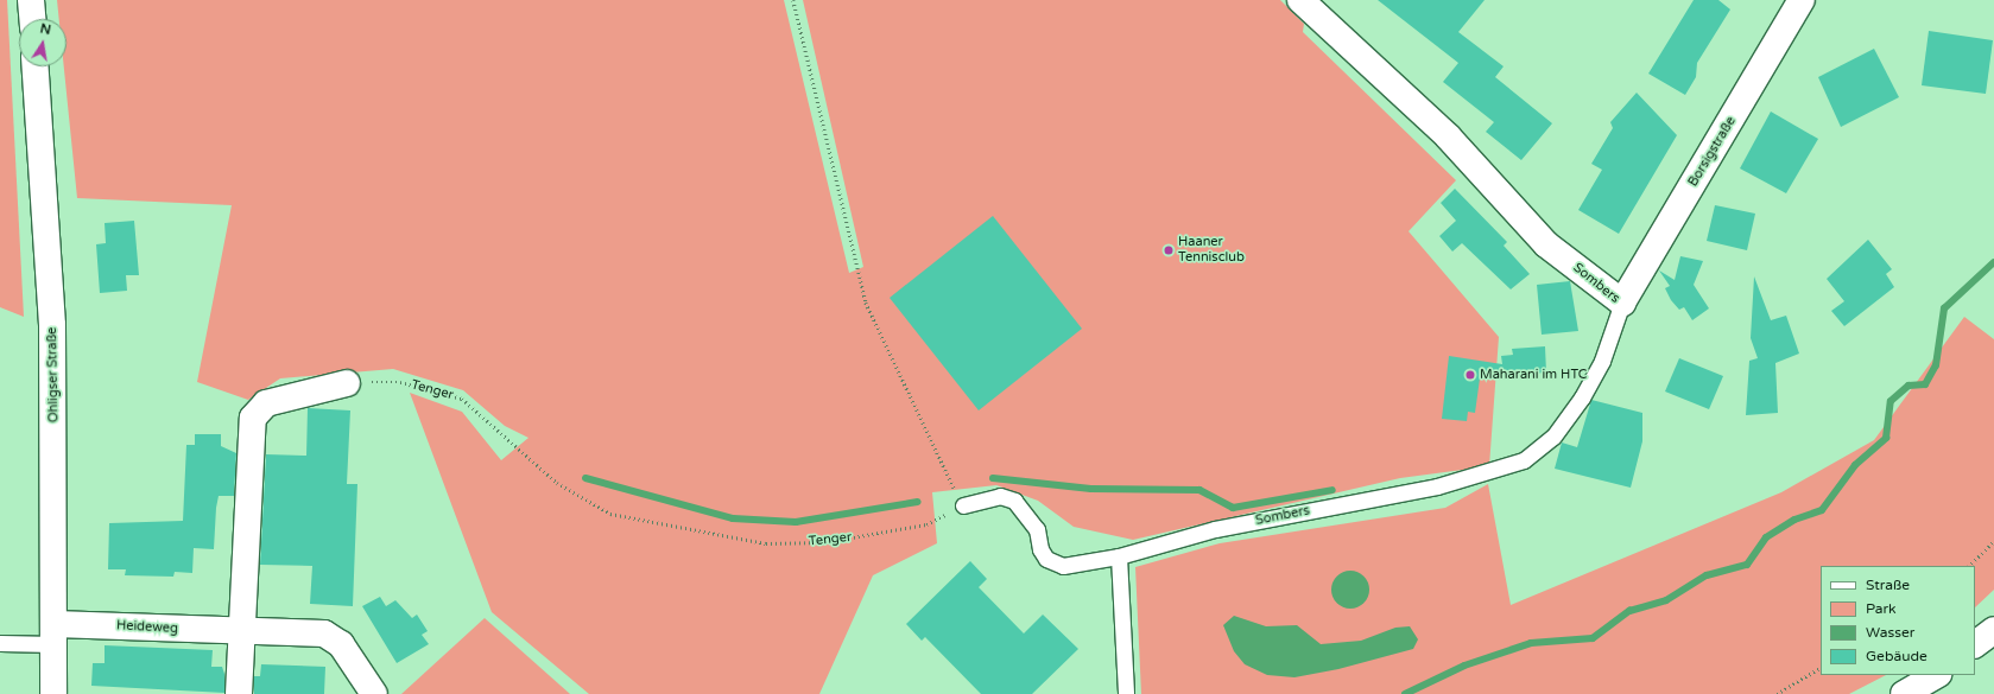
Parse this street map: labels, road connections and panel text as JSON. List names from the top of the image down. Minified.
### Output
{"streets":{"street":["Borsigstraße","Sombers","Ohligser Straße","Heideweg"],"path":["Tenger"]},"crossings":[["Borsigstraße","Sombers"],["Ohligser Straße","Heideweg"]],"places":["Haaner Tennisclub","Maharani im HTC"],"legend":["Straße","Park","Wasser","Gebäude"],"north":"top"}
